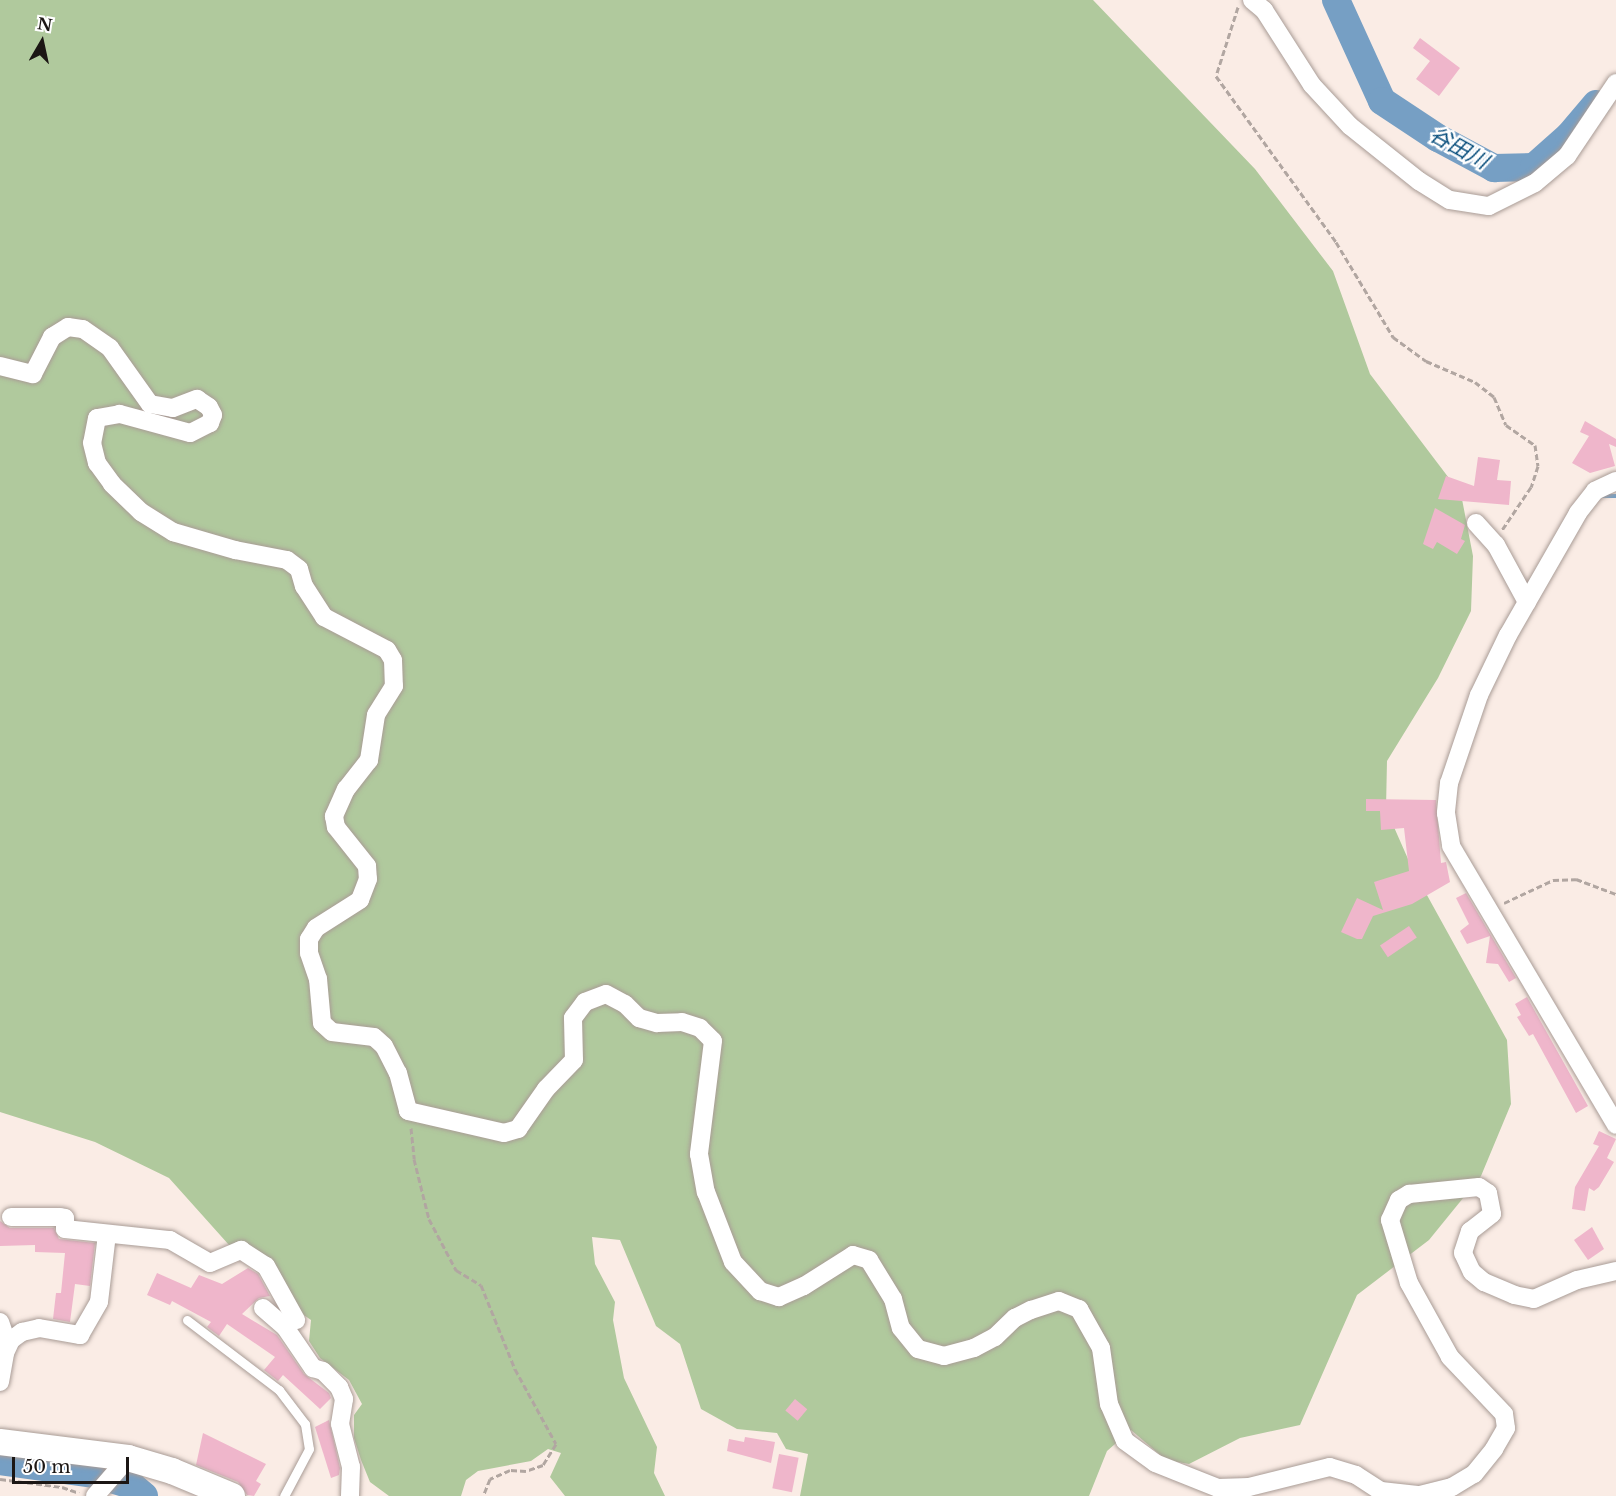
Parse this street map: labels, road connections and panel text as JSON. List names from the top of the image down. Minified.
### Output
{"water":["谷田川"],"scale_bar":"50 m","north":"top"}
